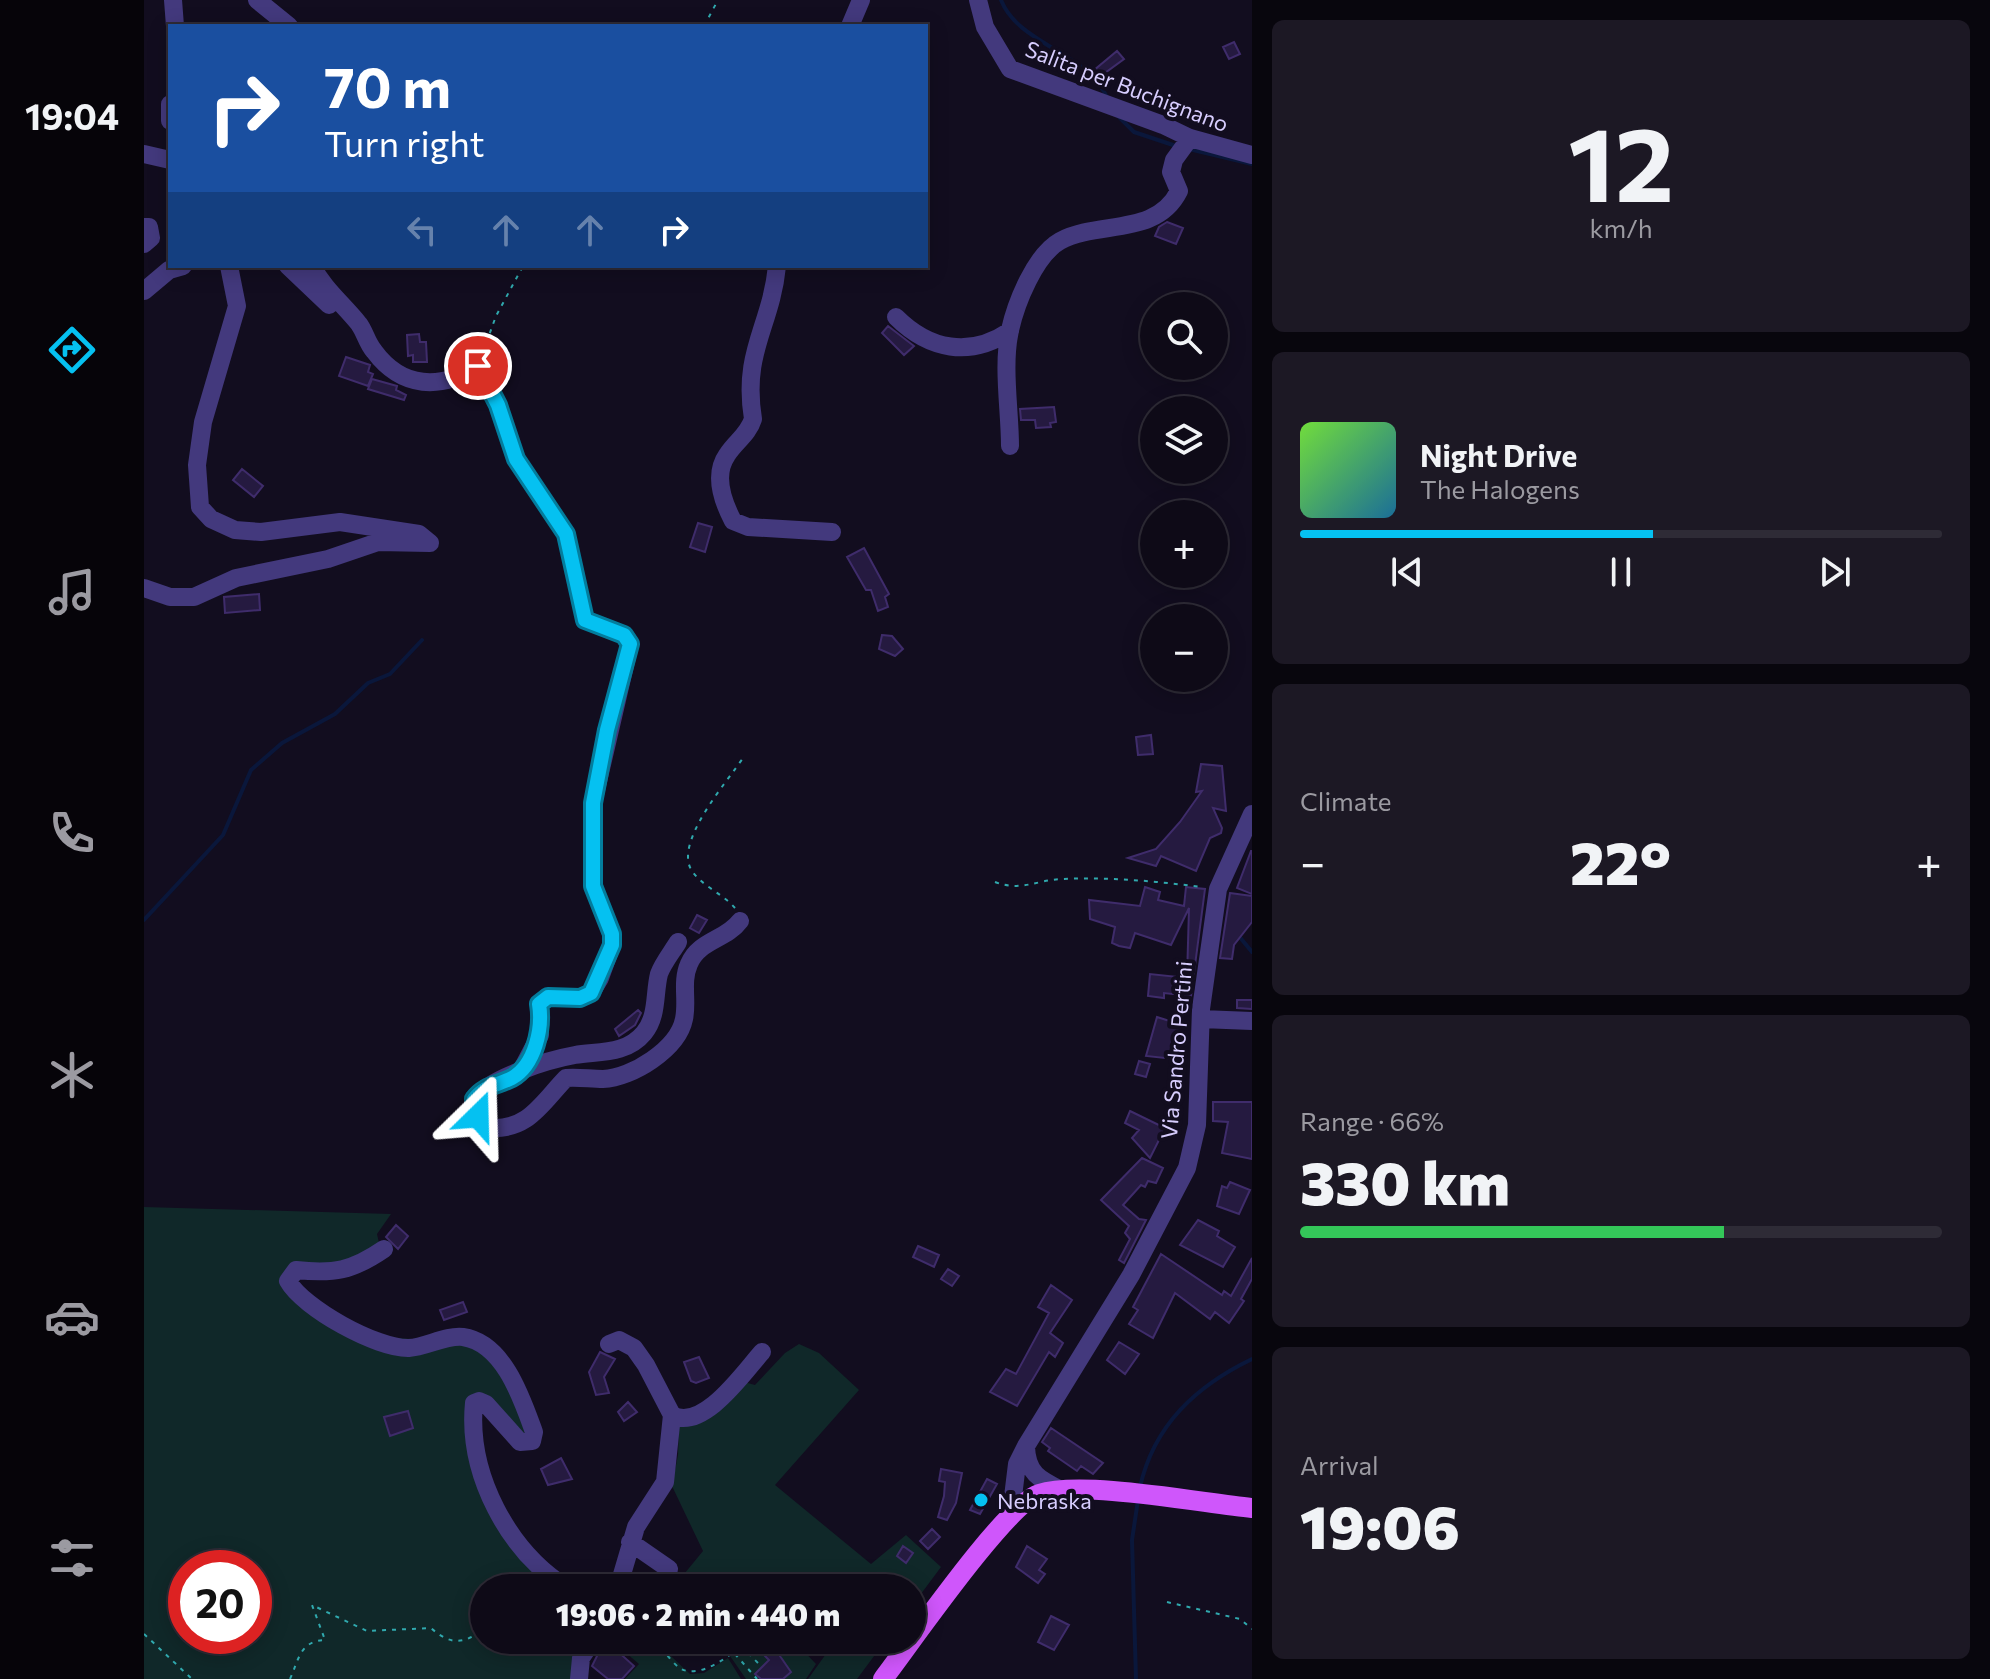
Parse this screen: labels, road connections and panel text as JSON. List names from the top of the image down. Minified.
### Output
{"streets":{"street":["Salita per Buchignano","Via Sandro Pertini"]},"places":["Nebraska"],"page":{"tabs":"19:04","tile":[["12","km/h"],"Climate",["Range · 66%","330 km"],["Arrival","19:06"]],"turn":["70 m","Turn right"],"map_buttons":["+","−"],"song":["Night Drive","The Halogens"],"heat":["−","22°","+"],"limit":"20","trip":"19:06 · 2 min · 440 m"}}
